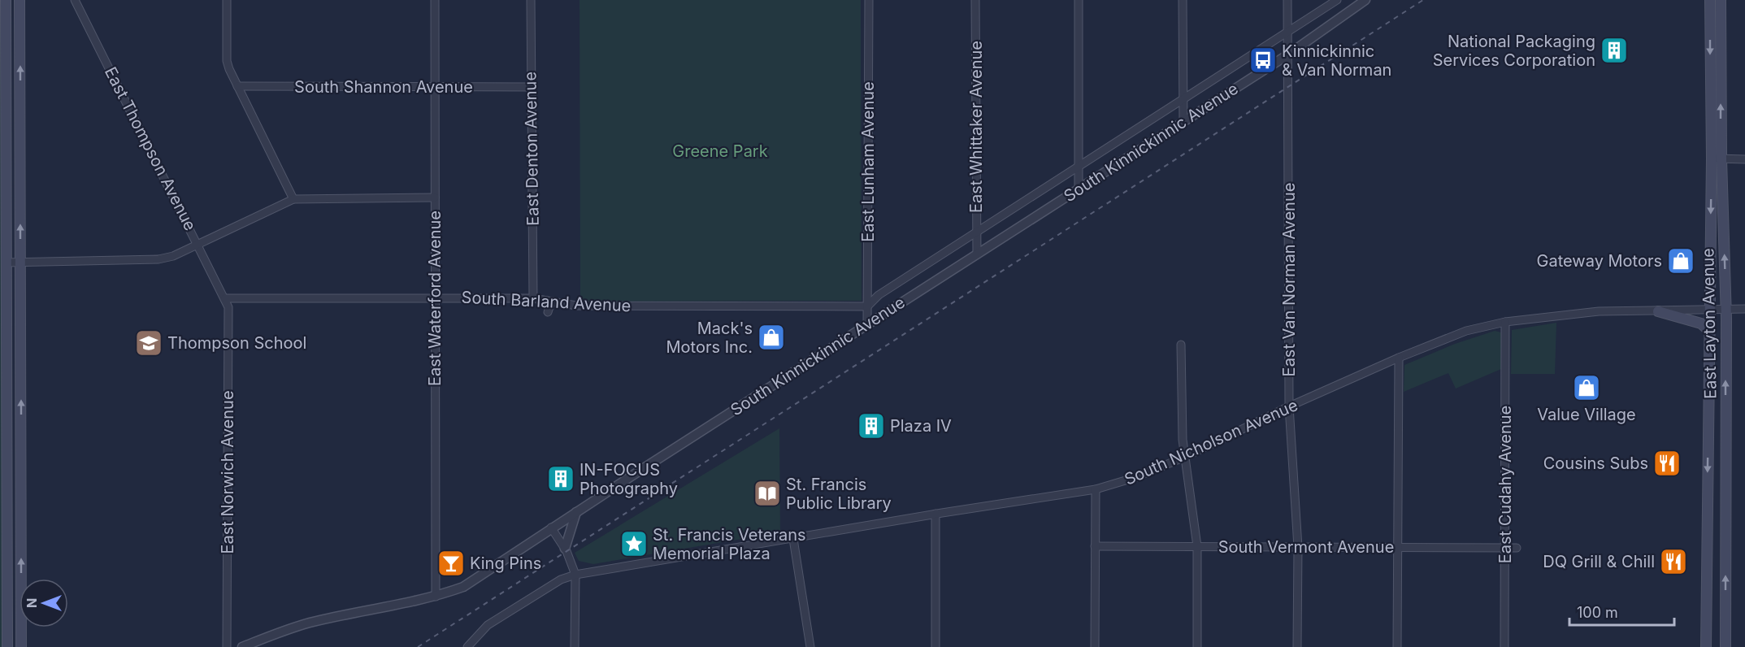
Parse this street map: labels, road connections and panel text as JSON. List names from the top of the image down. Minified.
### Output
{"streets":{"main road":["East Layton Avenue"],"street":["South Shannon Avenue","East Whittaker Avenue","South Kinnickinnic Avenue","East Thompson Avenue","East Denton Avenue","East Lunham Avenue","East Van Norman Avenue","East Waterford Avenue","South Barland Avenue","South Nicholson Avenue","East Norwich Avenue","East Cudahy Avenue","South Vermont Avenue"]},"crossings":[["South Shannon Avenue","East Denton Avenue"],["South Shannon Avenue","East Waterford Avenue"],["East Whittaker Avenue","South Kinnickinnic Avenue"],["South Kinnickinnic Avenue","East Lunham Avenue"],["South Kinnickinnic Avenue","East Van Norman Avenue"],["South Kinnickinnic Avenue","East Waterford Avenue"],["South Kinnickinnic Avenue","South Barland Avenue"],["East Thompson Avenue","South Barland Avenue"],["East Thompson Avenue","East Norwich Avenue"],["East Denton Avenue","South Barland Avenue"],["East Lunham Avenue","South Barland Avenue"],["East Van Norman Avenue","South Nicholson Avenue"],["East Van Norman Avenue","South Vermont Avenue"],["East Waterford Avenue","South Barland Avenue"],["South Barland Avenue","East Norwich Avenue"],["East Layton Avenue","South Nicholson Avenue"],["South Nicholson Avenue","East Cudahy Avenue"],["East Cudahy Avenue","South Vermont Avenue"]],"parks":["Greene Park"],"places":{"building":["National Packaging Services Corporation","Plaza IV","IN-FOCUS Photography"],"bus stop":["Kinnickinnic & Van Norman"],"shop":["Gateway Motors","Mack's Motors Inc.","Value Village"],"school or university":["Thompson School"],"restaurant":["Cousins Subs","DQ Grill & Chill"],"library":["St. Francis Public Library"],"place":["St. Francis Veterans Memorial Plaza"],"bar":["King Pins"]},"scale_bar":"100 m","north":"left"}
